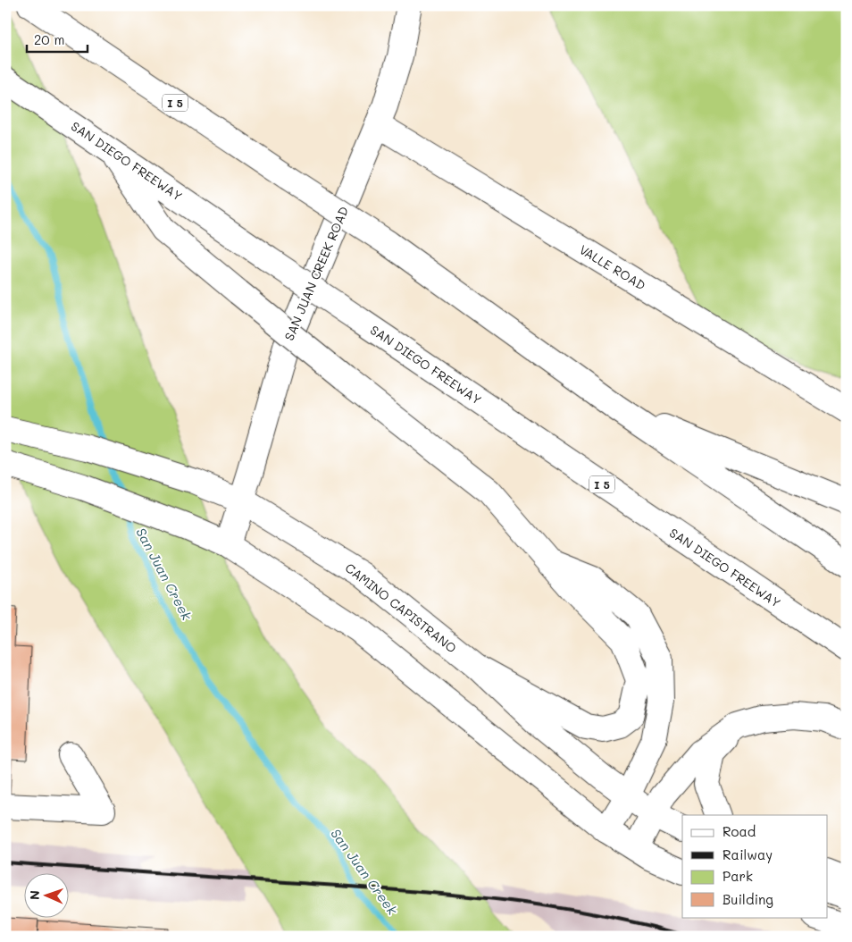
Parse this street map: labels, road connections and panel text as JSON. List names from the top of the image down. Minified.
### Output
{"streets":{"main road":["I 5","SAN DIEGO FREEWAY","VALLE ROAD","SAN JUAN CREEK ROAD","CAMINO CAPISTRANO"]},"crossings":[["VALLE ROAD","SAN JUAN CREEK ROAD"],["SAN JUAN CREEK ROAD","CAMINO CAPISTRANO"]],"water":["San Juan Creek"],"legend":["Road","Railway","Park","Building"],"scale_bar":"20 m","north":"left"}
